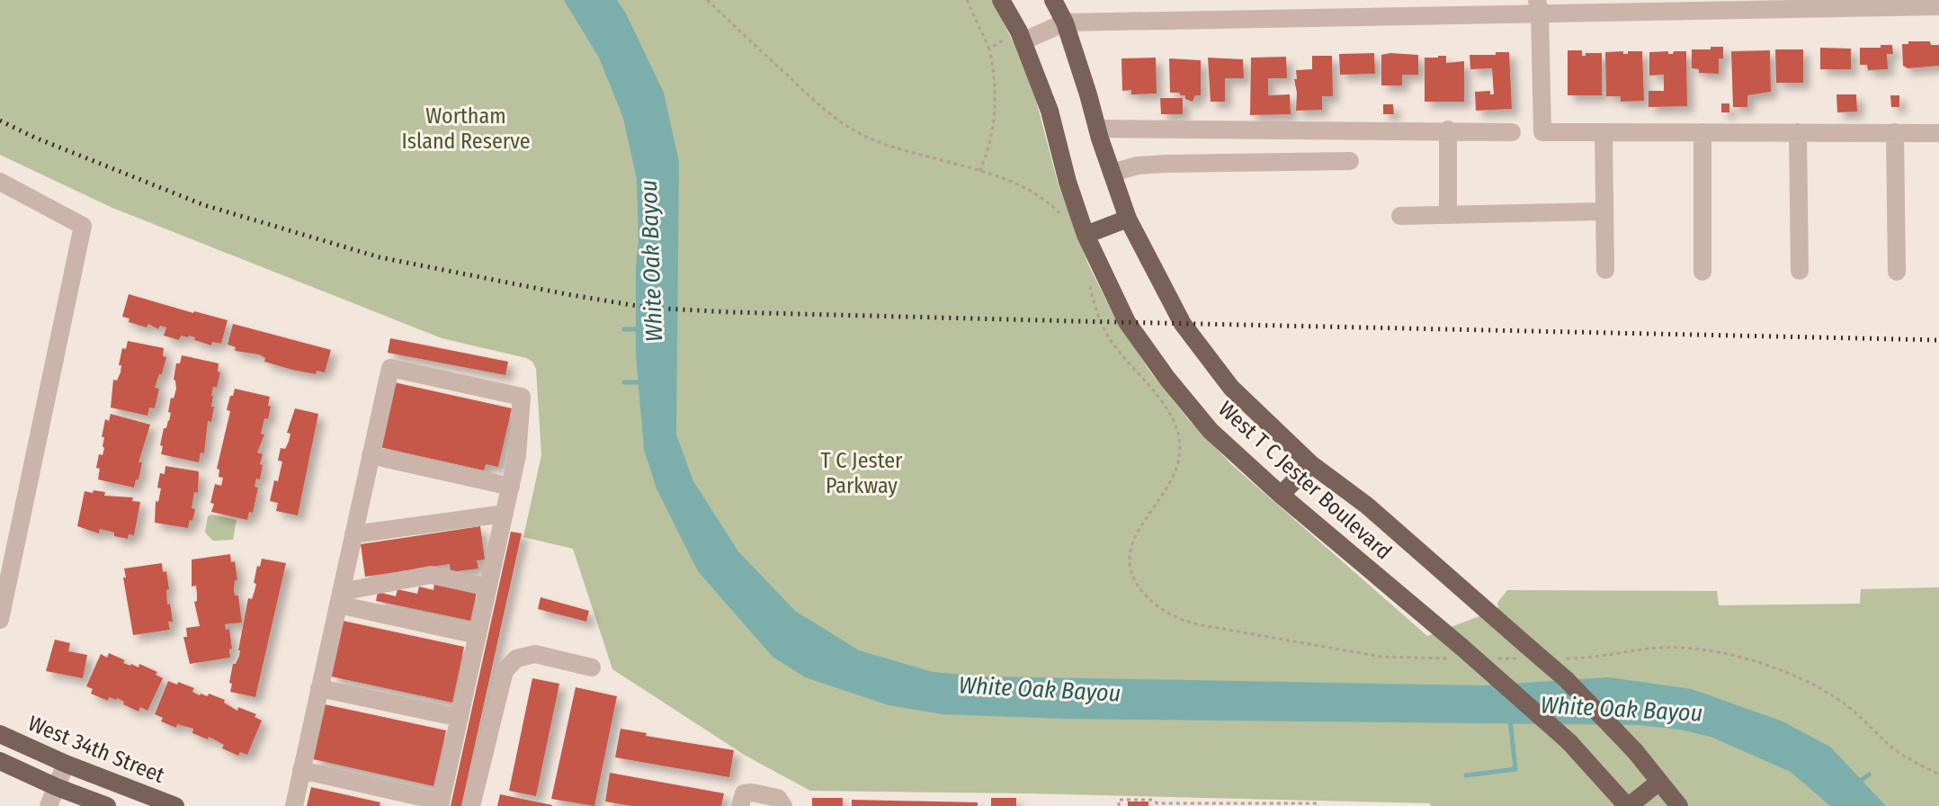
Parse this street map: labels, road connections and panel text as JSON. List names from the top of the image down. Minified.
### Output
{"streets":{"main road":["West T C Jester Boulevard","West 34th Street"]},"water":["White Oak Bayou"],"parks":["Wortham Island Reserve","T C Jester Parkway"]}
